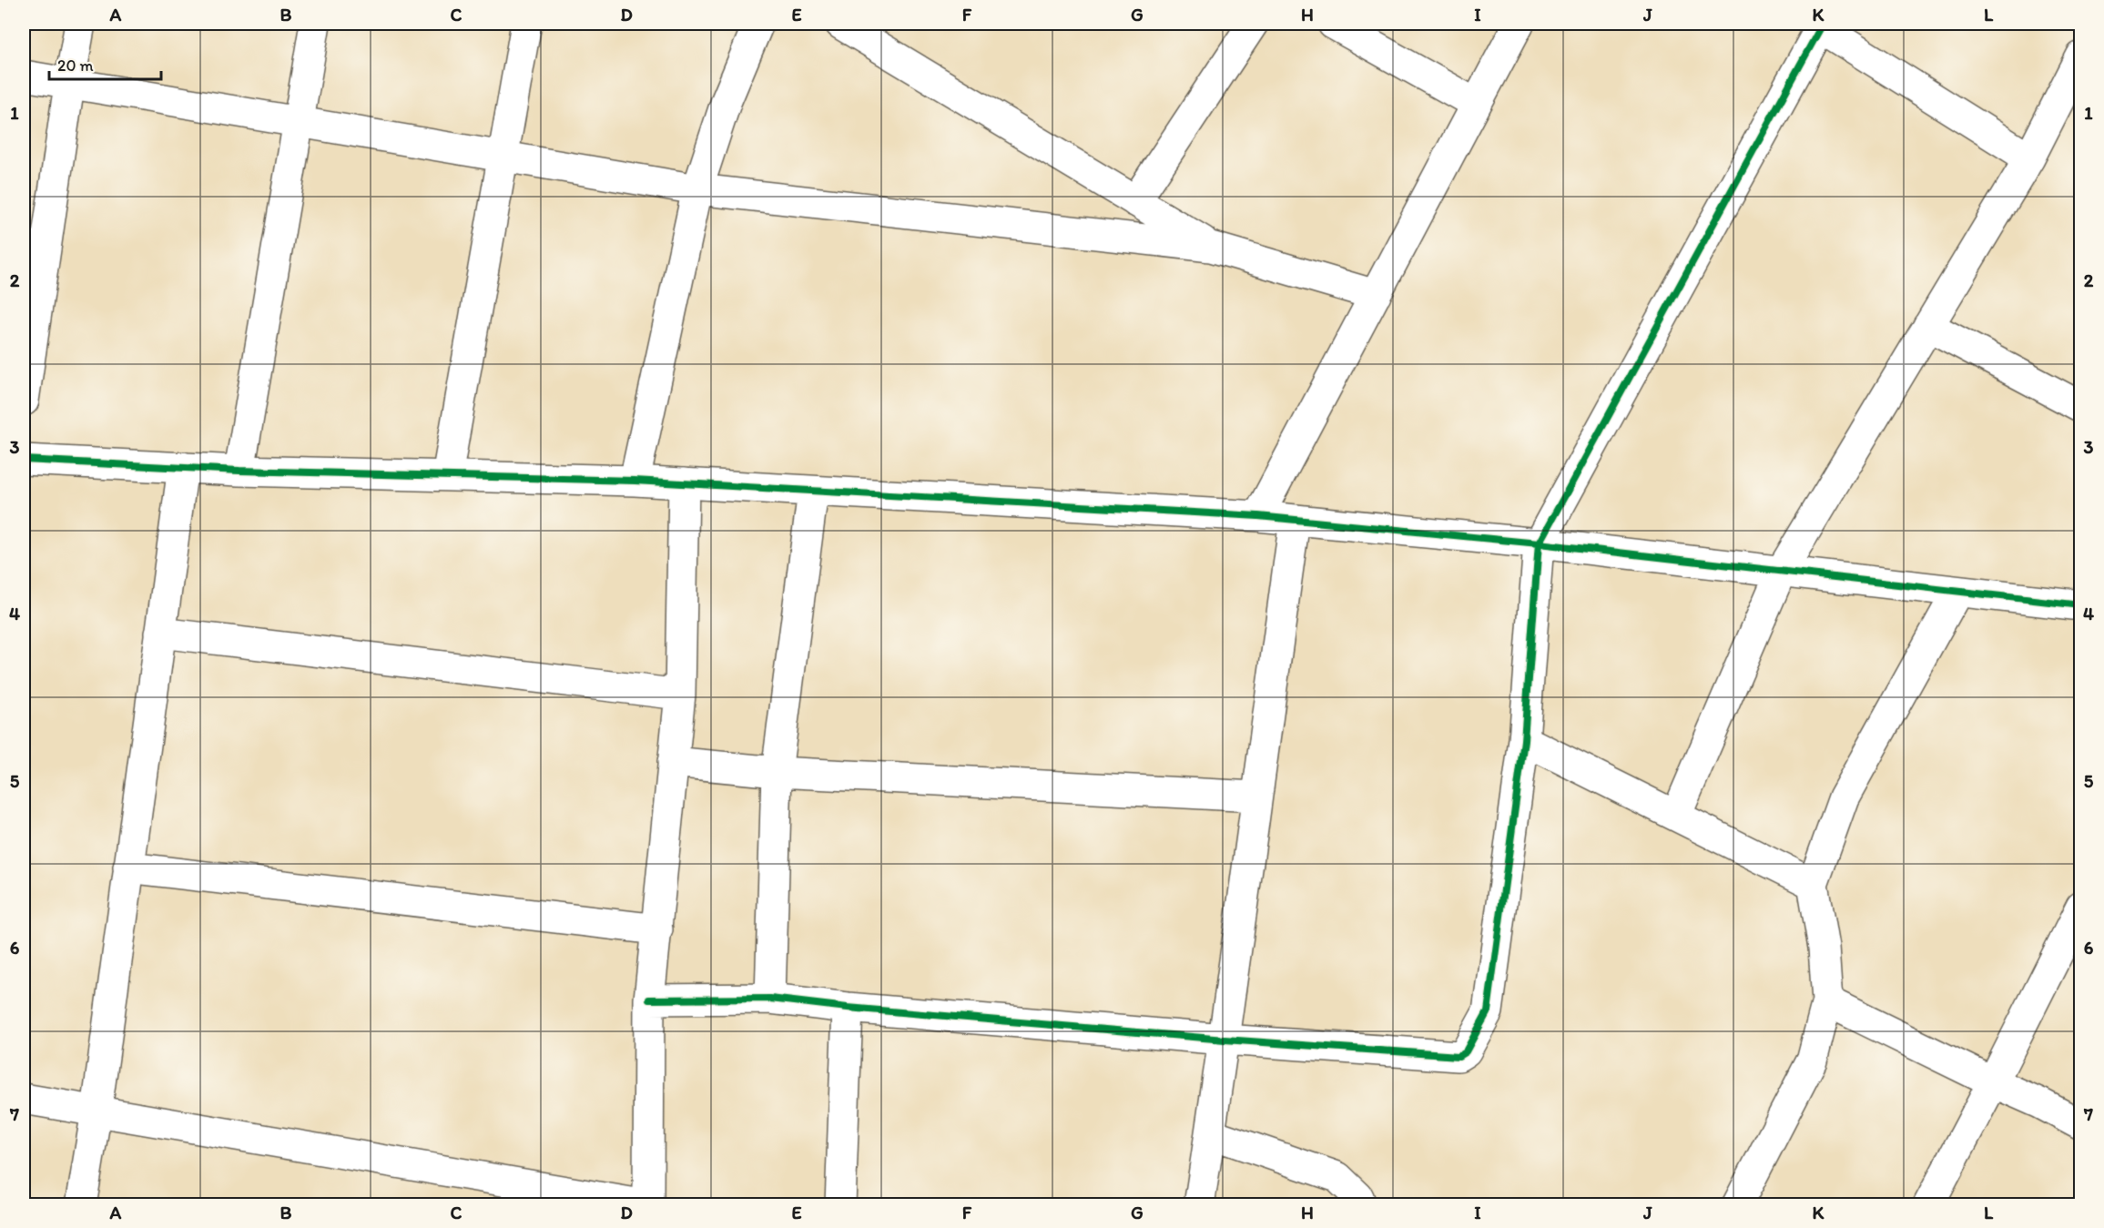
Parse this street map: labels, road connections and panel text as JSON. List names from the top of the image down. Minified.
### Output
{"scale_bar":"20 m","grid":{"columns":["A","B","C","D","E","F","G","H","I","J","K","L"],"rows":["1","2","3","4","5","6","7"]}}
